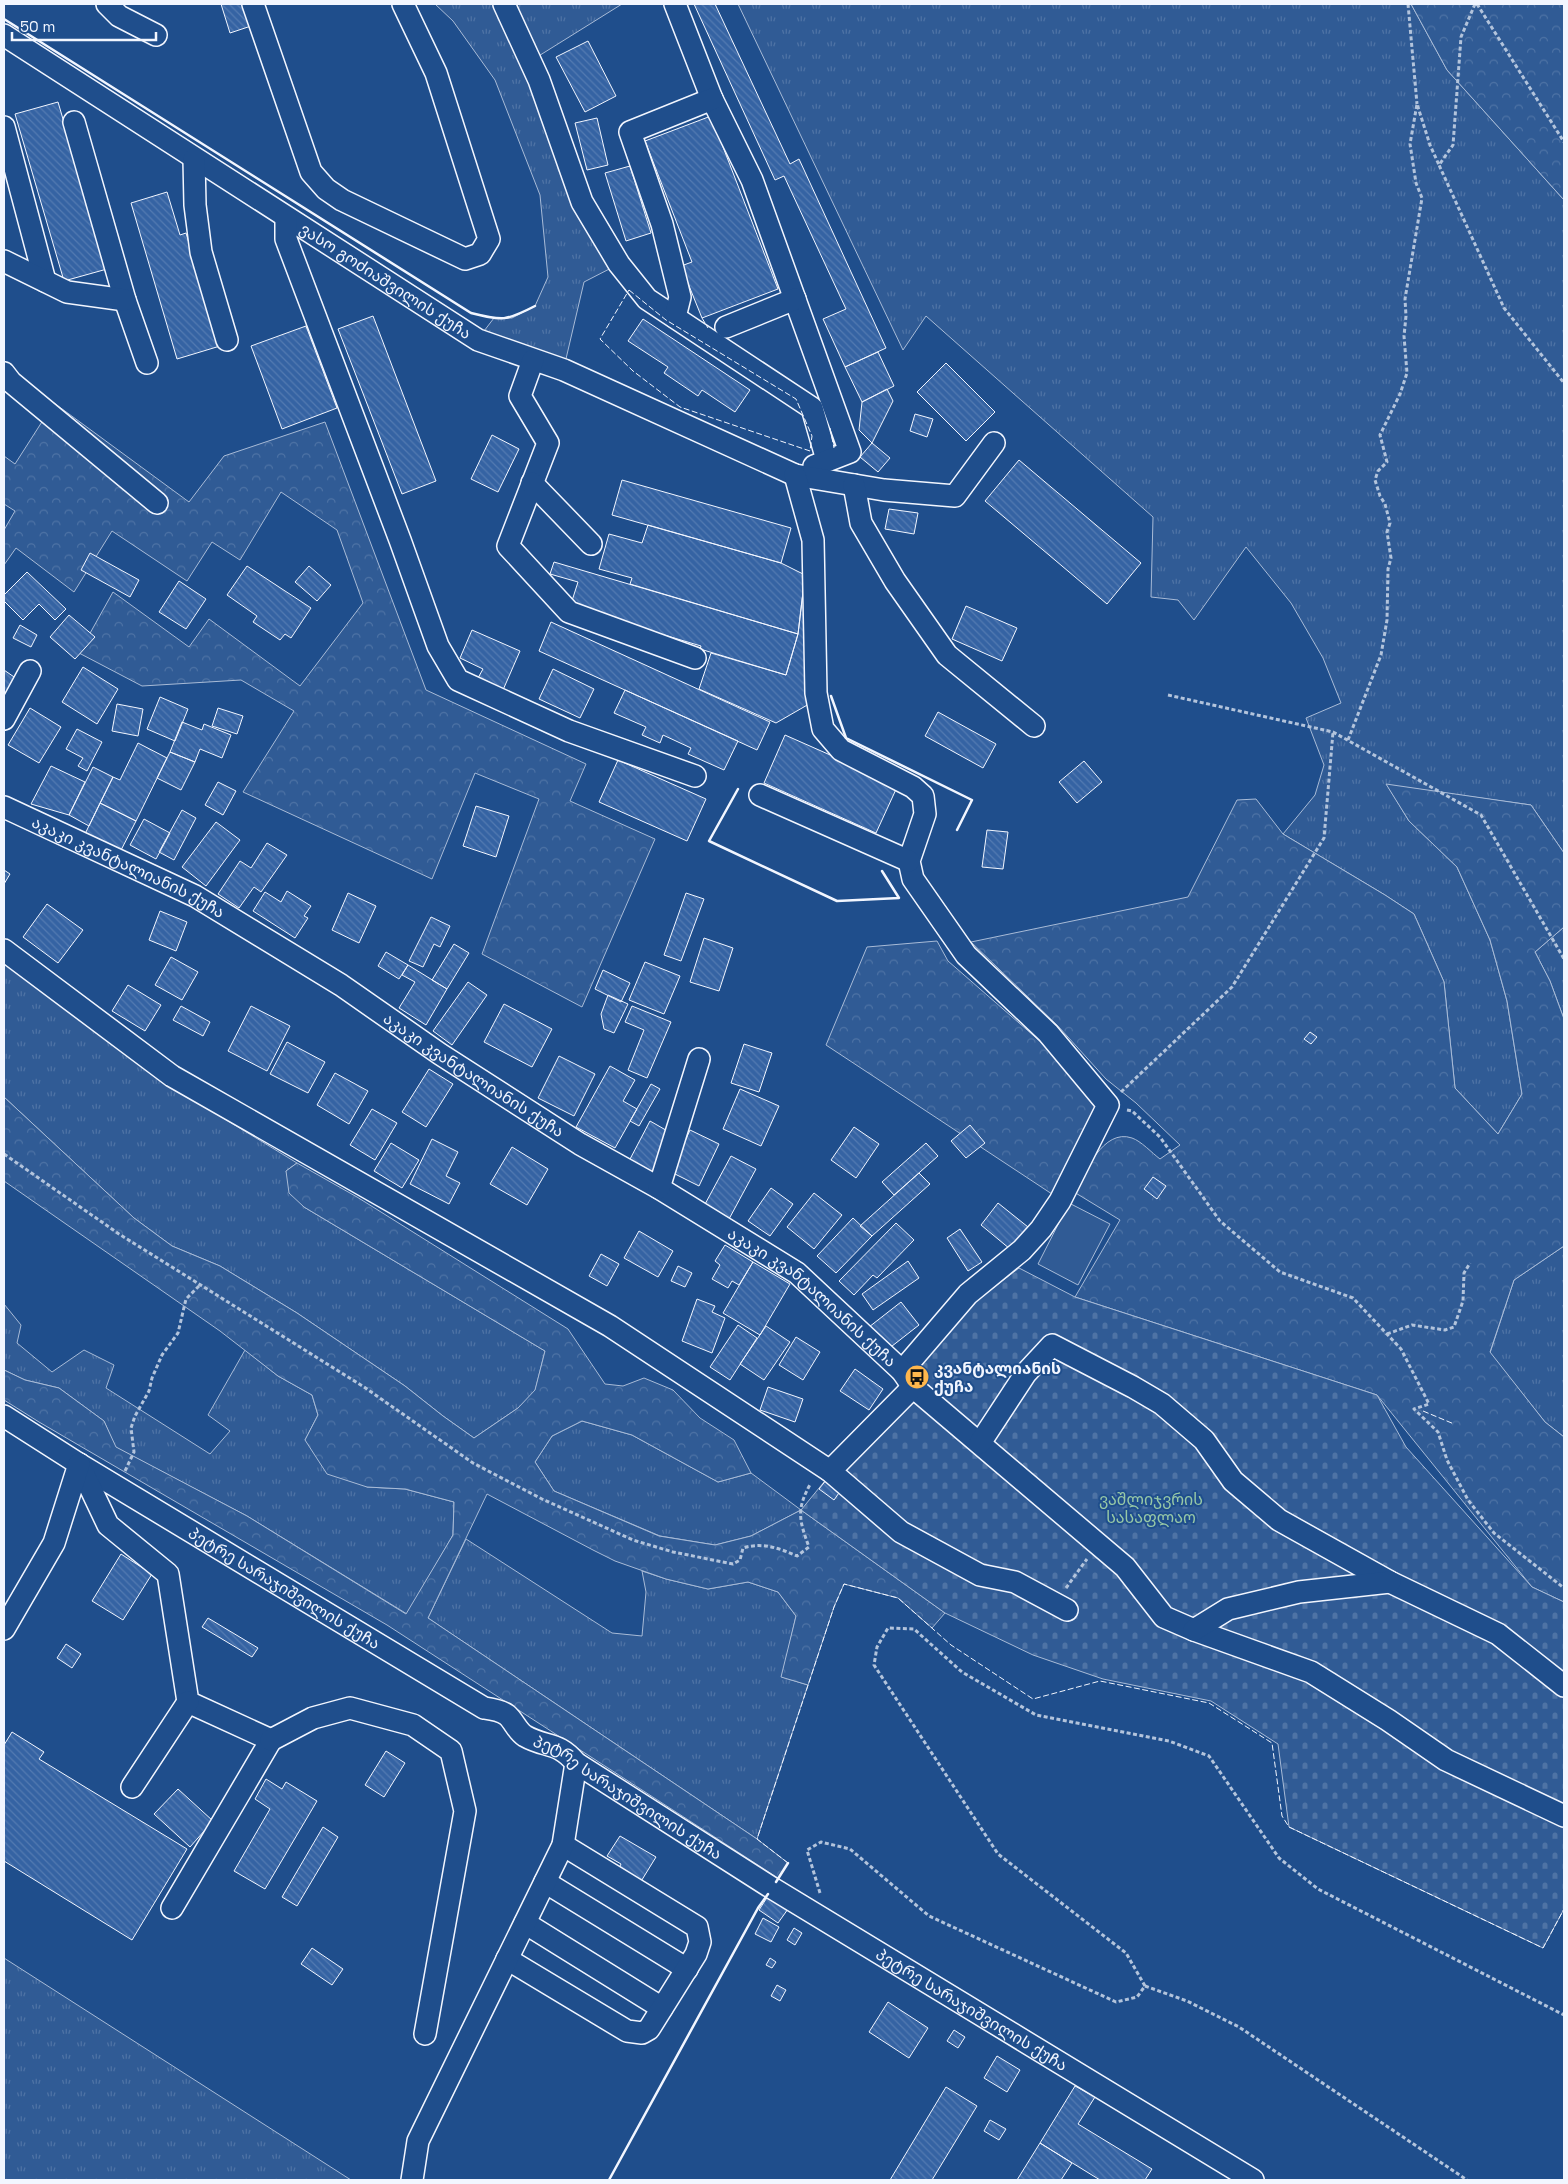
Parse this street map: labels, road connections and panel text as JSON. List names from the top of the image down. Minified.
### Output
{"streets":{"street":["ვასო გოძიაშვილის ქუჩა","აკაკი კვანტალიანის ქუჩა","პეტრე სარაჯიშვილის ქუჩა"]},"parks":["ვაშლიჯვრის სასაფლაო"],"places":{"bus stop":["კვანტალიანის ქუჩა"]},"scale_bar":"50 m"}
